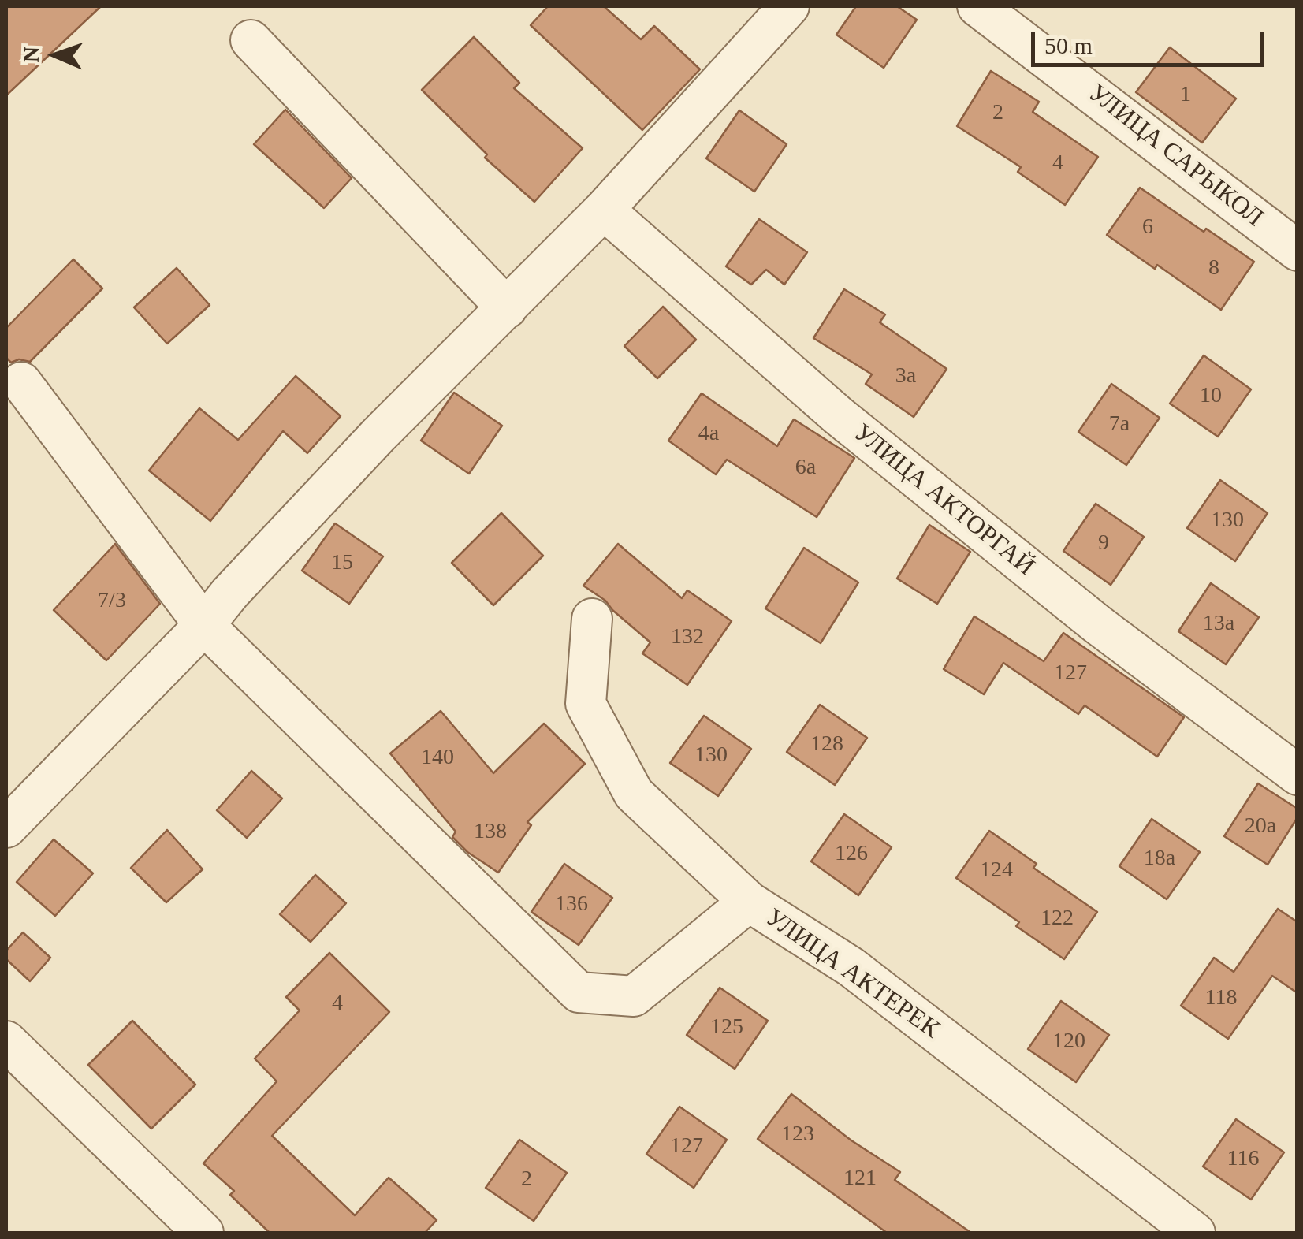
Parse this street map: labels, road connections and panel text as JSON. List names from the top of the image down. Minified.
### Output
{"streets":{"street":["УЛИЦА САРЫКОЛ","УЛИЦА АКТОРГАЙ","УЛИЦА АКТЕРЕК"]},"house_numbers":["1","2","4","6","8","3а","10","7а","4а","6а","130","9","15","7/3","13а","132","127","128","130","140","20а","138","126","18а","124","136","122","118","4","125","120","123","127","116","121","2"],"scale_bar":"50 m","north":"left"}
